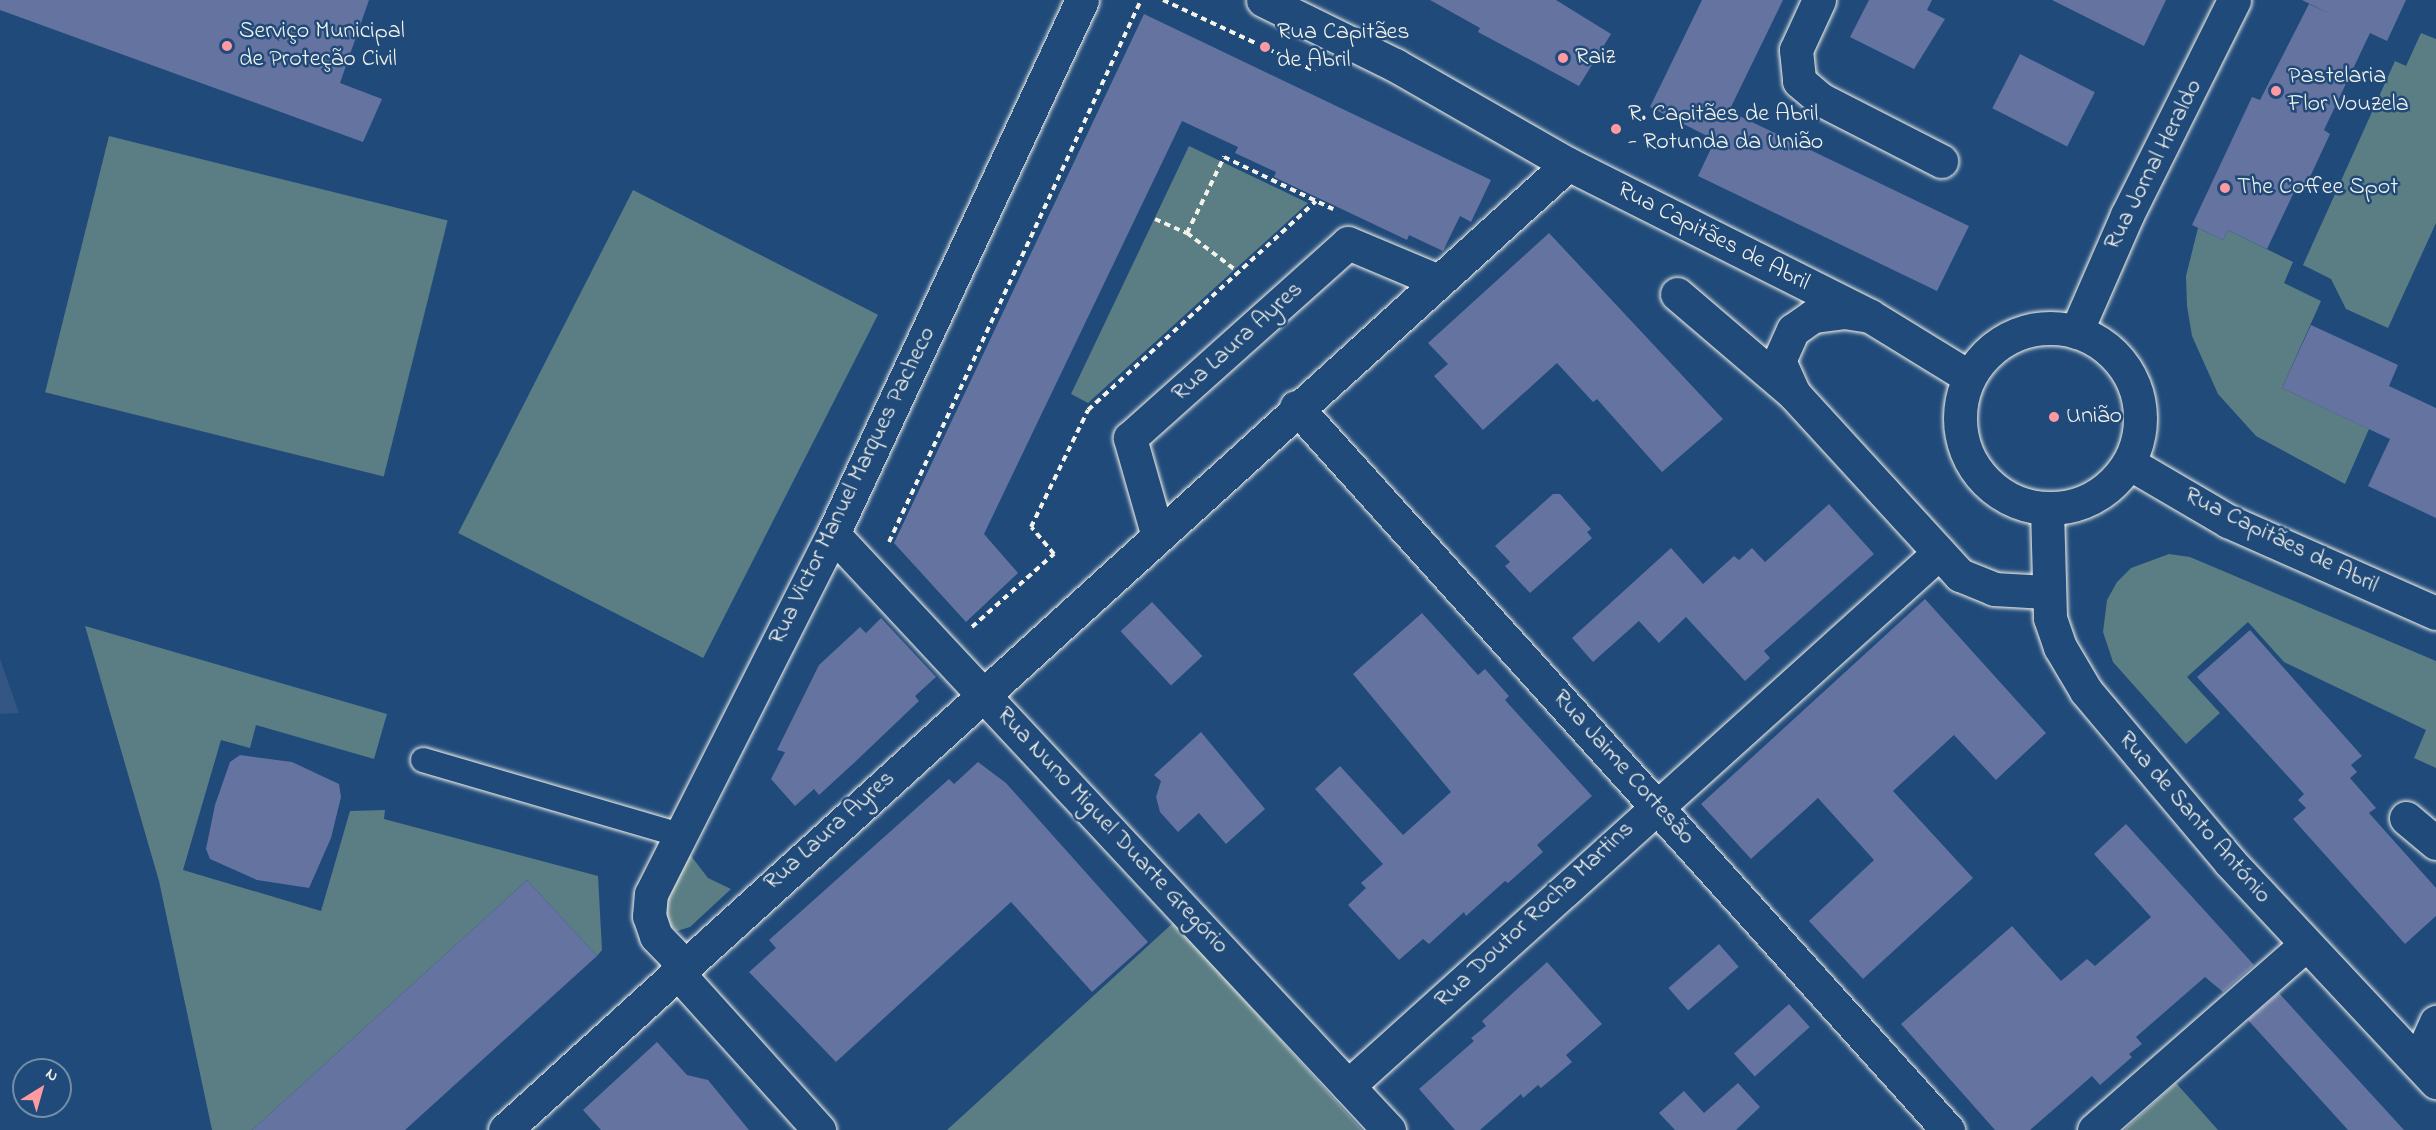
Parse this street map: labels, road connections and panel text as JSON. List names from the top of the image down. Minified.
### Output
{"streets":{"street":["Rua Jornal Heraldo","Rua Capitães de Abril","Rua Laura Ayres","Rua Victor Manuel Marques Pacheco","Rua Jaime Cortesão","Rua de Santo António","Rua Nuno Miguel Duarte Gregório","Rua Doutor Rocha Martins"]},"crossings":[["Rua Jornal Heraldo","Rua Capitães de Abril"],["Rua Jornal Heraldo","Rua de Santo António"],["Rua Capitães de Abril","Rua Laura Ayres"],["Rua Capitães de Abril","Rua de Santo António"],["Rua Laura Ayres","Rua Victor Manuel Marques Pacheco"],["Rua Laura Ayres","Rua Jaime Cortesão"],["Rua Laura Ayres","Rua Nuno Miguel Duarte Gregório"],["Rua Victor Manuel Marques Pacheco","Rua Nuno Miguel Duarte Gregório"],["Rua Jaime Cortesão","Rua Doutor Rocha Martins"],["Rua Nuno Miguel Duarte Gregório","Rua Doutor Rocha Martins"]],"places":["Serviço Municipal de Proteção Civil","Rua Capitães de Abril","Raiz","Pastelaria Flor Vouzela","R. Capitães de Abril - Rotunda da União","The Coffee Spot","União"],"north":"top right"}
